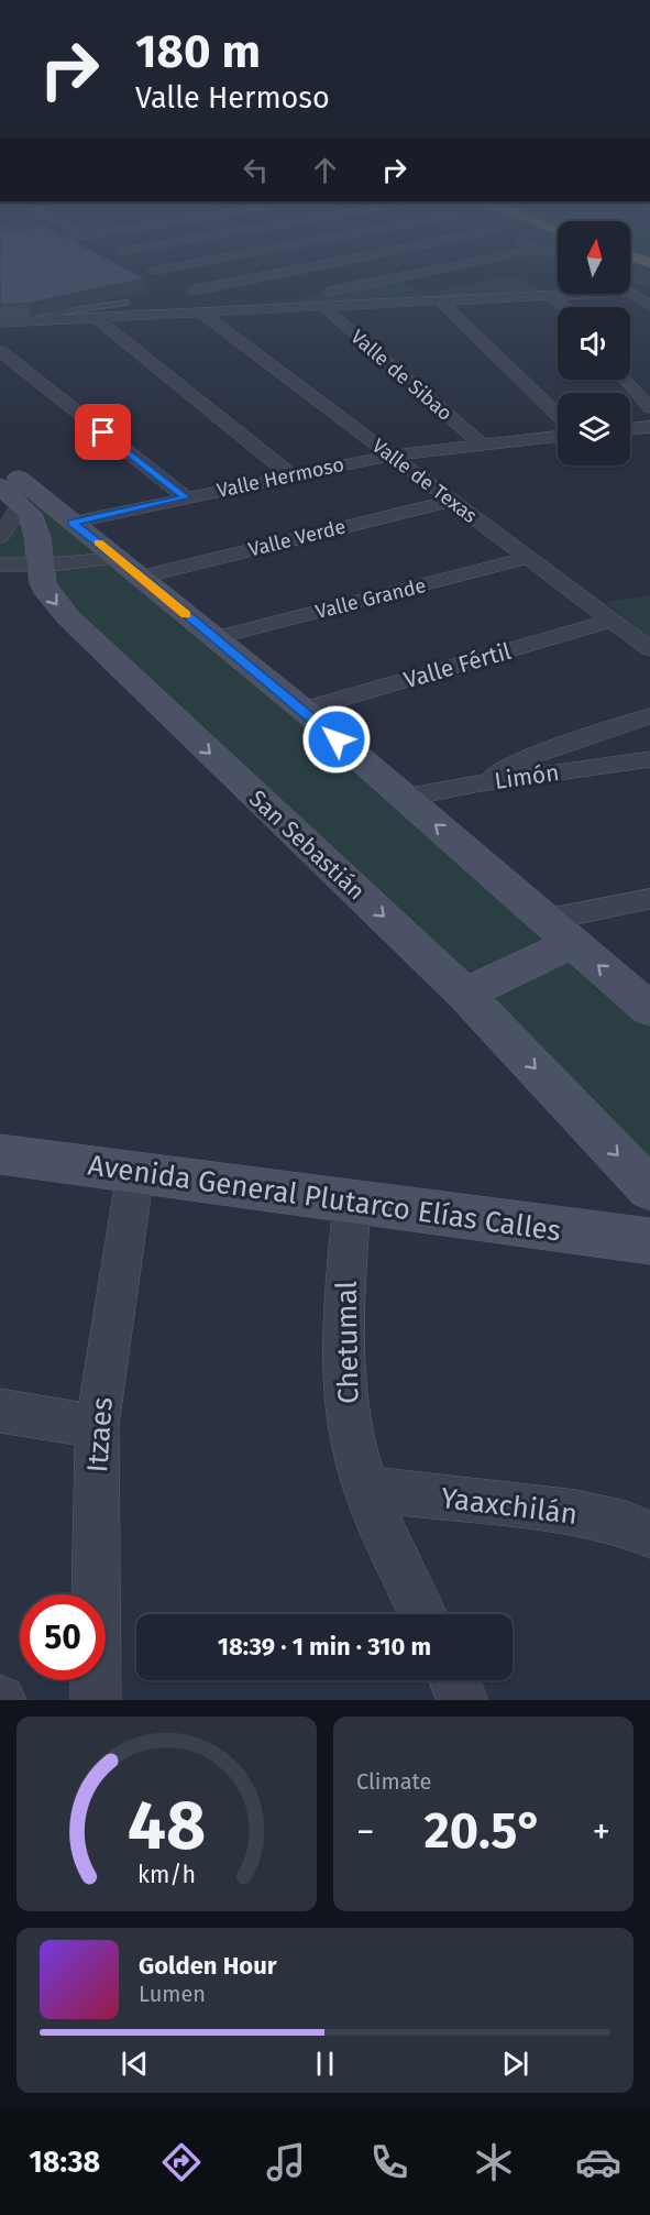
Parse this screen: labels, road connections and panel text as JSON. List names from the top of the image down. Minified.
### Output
{"streets":{"main road":["San Sebastián","Avenida General Plutarco Elías Calles"],"street":["Valle de Sibao","Valle Hermoso","Valle de Texas","Valle Verde","Valle Grande","Valle Fértil","Limón","Chetumal","Itzaes","Yaaxchilán"]},"crossings":[["Valle de Sibao","Valle Hermoso"],["Valle Hermoso","Valle de Texas"],["Valle de Texas","Valle Verde"],["Valle de Texas","Valle Grande"],["Valle de Texas","Valle Fértil"],["Valle Verde","San Sebastián"],["Avenida General Plutarco Elías Calles","Chetumal"],["Avenida General Plutarco Elías Calles","Itzaes"],["Chetumal","Yaaxchilán"]],"north":"top","page":{"turn":["180 m","Valle Hermoso"],"limit":"50","trip":"18:39 · 1 min · 310 m","tile":"Climate","heat":["−","20.5°","+"],"song":["Golden Hour","Lumen"],"tabs":"18:38","gauge":["48","km/h"]}}
